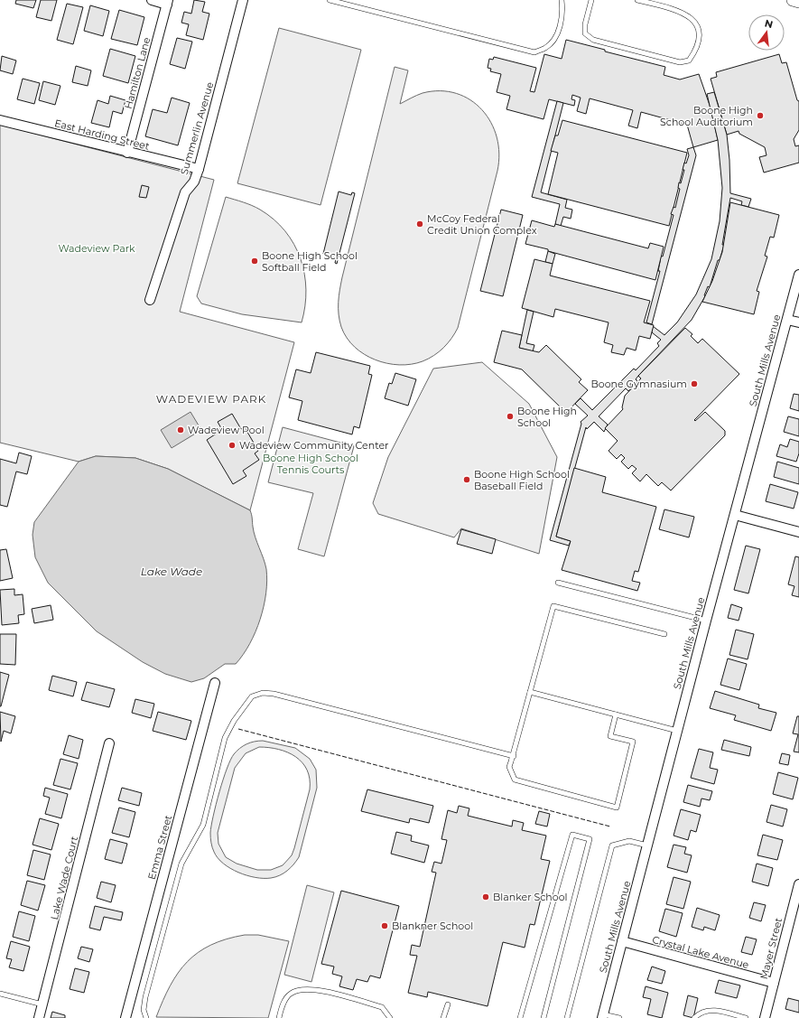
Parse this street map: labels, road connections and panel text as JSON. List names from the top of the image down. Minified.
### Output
{"streets":{"street":["Hamilton Lane","Summerlin Avenue","East Harding Street","South Mills Avenue","Emma Street","Lake Wade Court","Mayer Street","Crystal Lake Avenue"]},"crossings":[["Hamilton Lane","East Harding Street"],["Summerlin Avenue","East Harding Street"],["South Mills Avenue","Crystal Lake Avenue"],["Mayer Street","Crystal Lake Avenue"]],"districts":["WADEVIEW PARK"],"water":["Lake Wade"],"parks":["Wadeview Park","Boone High School Tennis Courts"],"places":["Boone High School Auditorium","McCoy Federal Credit Union Complex","Boone High School Softball Field","Boone Gymnasium","Boone High School","Wadeview Pool","Wadeview Community Center","Boone High School Baseball Field","Blanker School","Blankner School"],"north":"top"}
